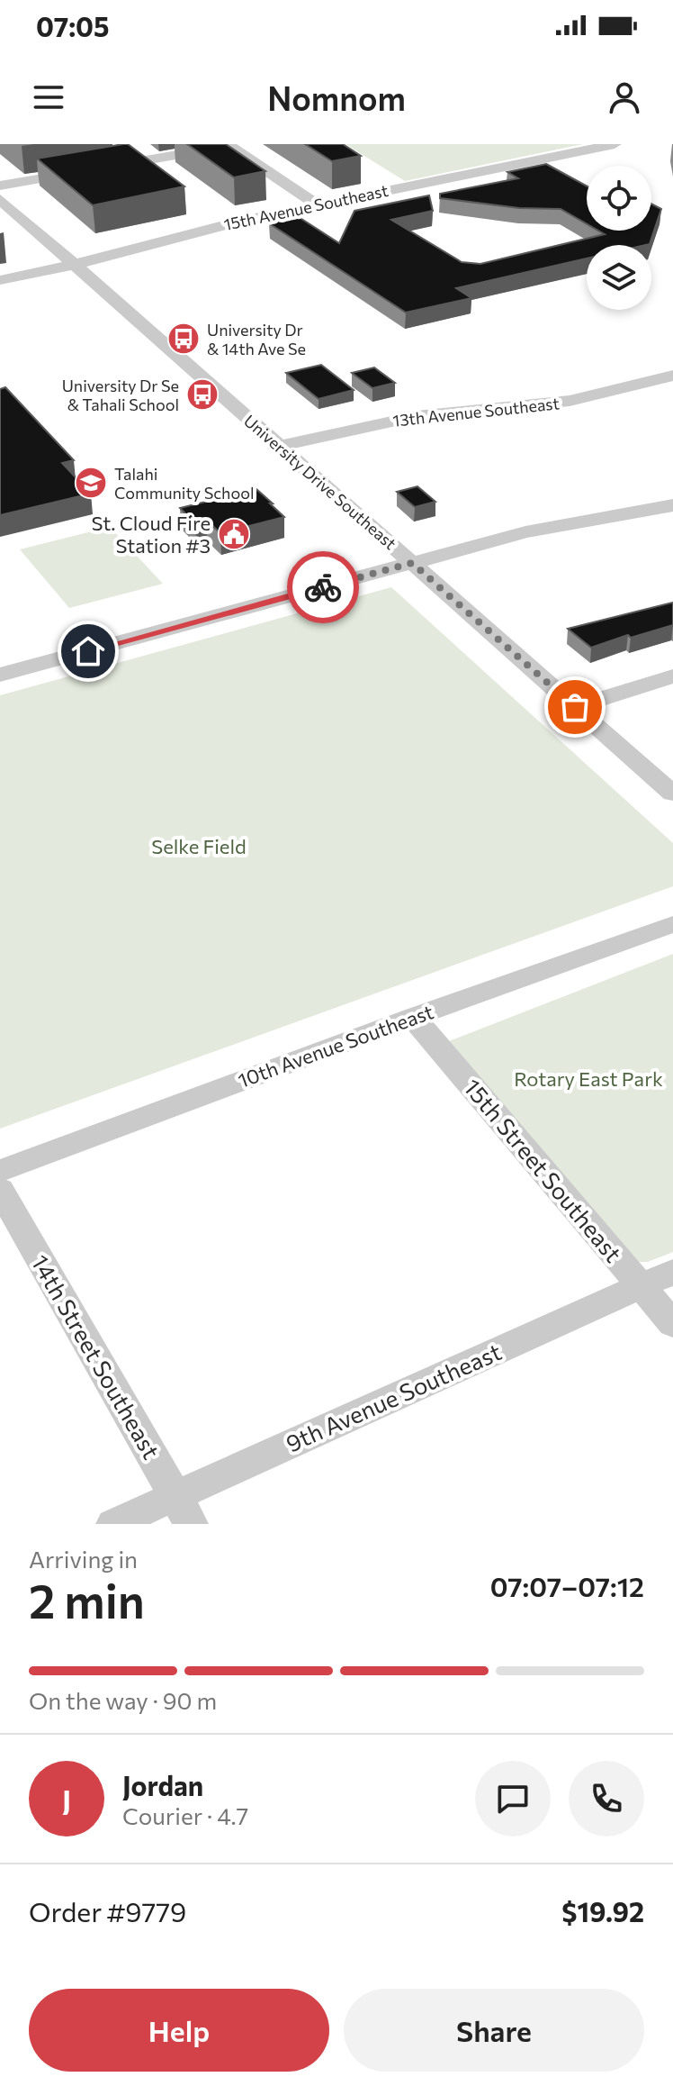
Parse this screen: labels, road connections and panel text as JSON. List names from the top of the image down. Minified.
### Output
{"streets":{"street":["15th Avenue Southeast","13th Avenue Southeast","University Drive Southeast","10th Avenue Southeast","15th Street Southeast","14th Street Southeast","9th Avenue Southeast"]},"crossings":[["15th Avenue Southeast","University Drive Southeast"],["13th Avenue Southeast","University Drive Southeast"],["10th Avenue Southeast","15th Street Southeast"],["15th Street Southeast","9th Avenue Southeast"],["14th Street Southeast","9th Avenue Southeast"]],"parks":["Selke Field","Rotary East Park"],"places":{"bus stop":["University Dr & 14th Ave Se","University Dr Se & Tahali School"],"school or university":["Talahi Community School"],"public building":["St. Cloud Fire Station #3"]},"page":{"status":"07:05","header":"Nomnom","heading":["2 min","Arriving in","07:07–07:12"],"panel":["Jordan","Courier · 4.7","Order #9779","$19.92"],"bar":"On the way · 90 m","round":"J","buttons":["Help","Share"]}}
